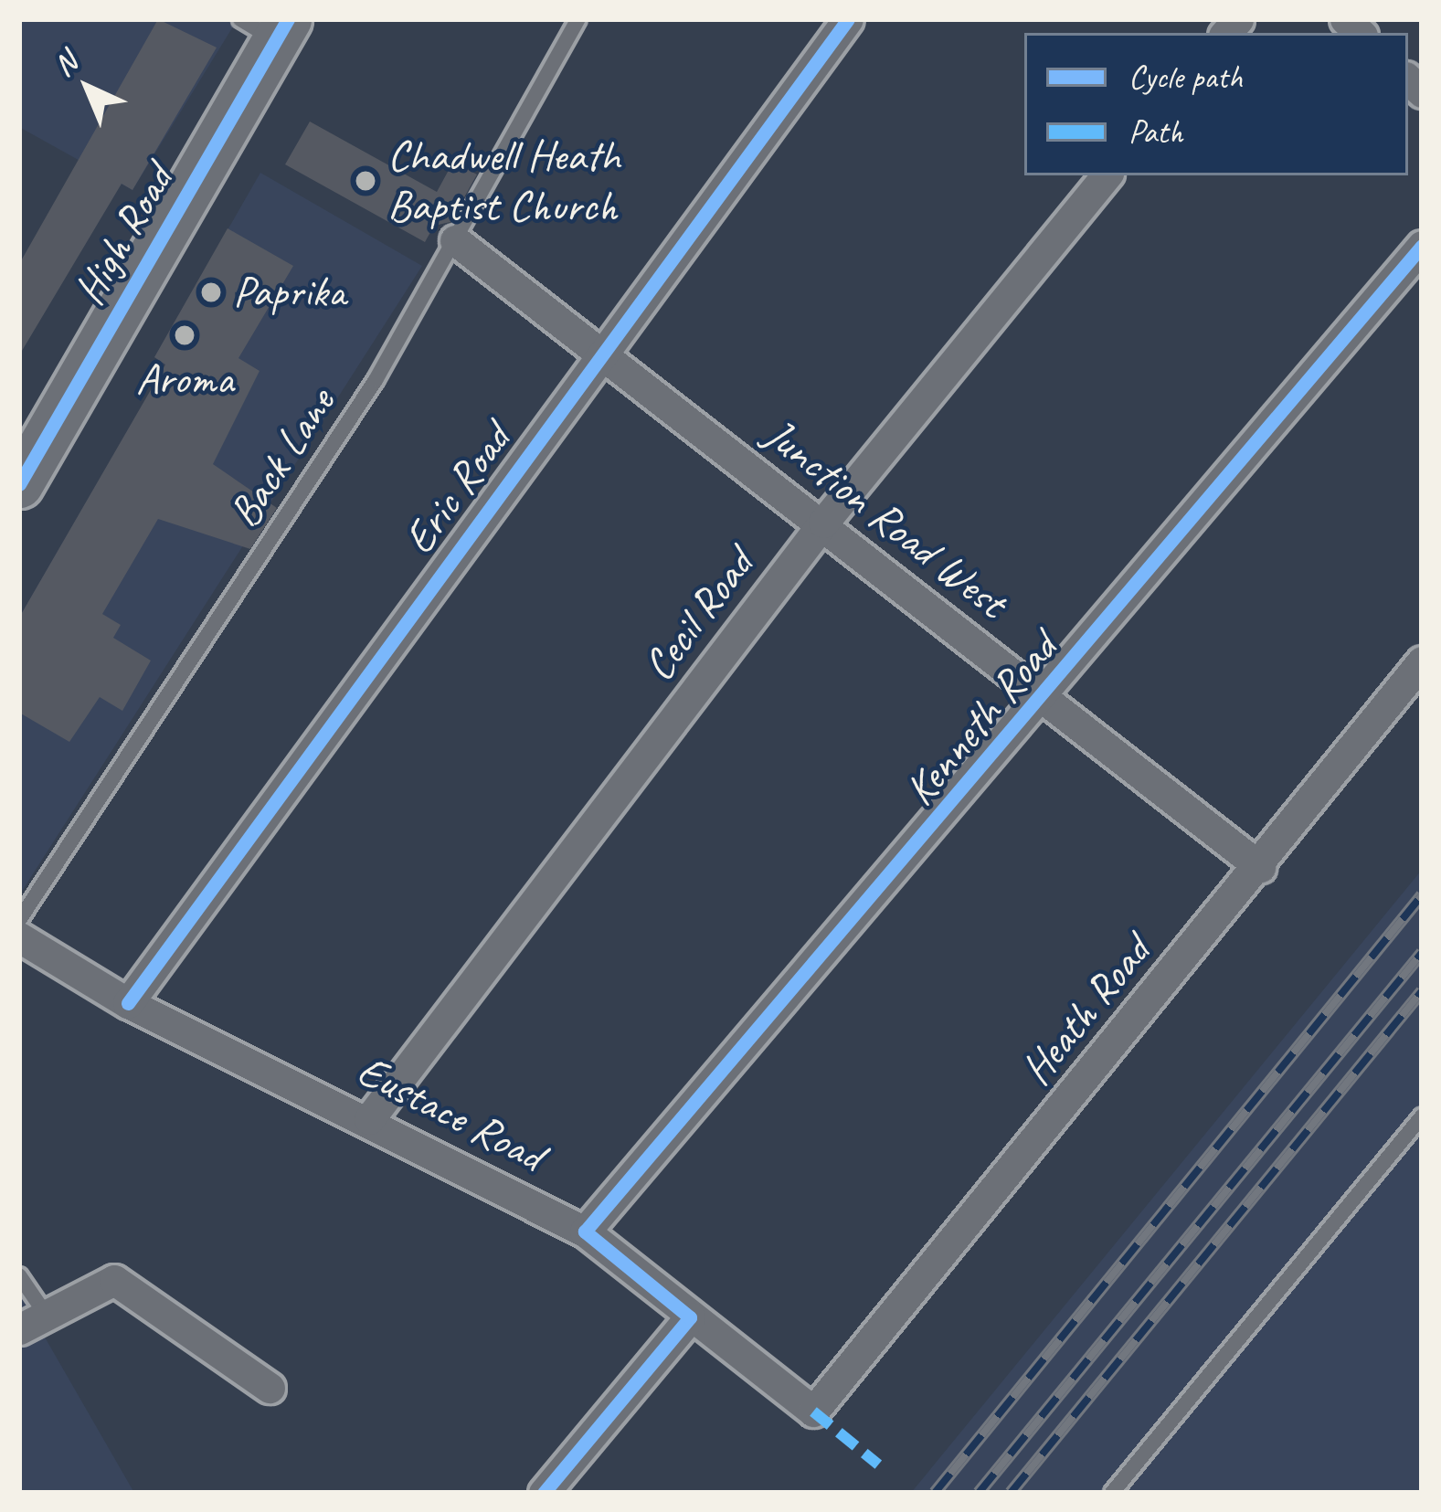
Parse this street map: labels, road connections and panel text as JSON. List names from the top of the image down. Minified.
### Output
{"streets":{"main road":["High Road"],"street":["Eric Road","Junction Road West","Cecil Road","Kenneth Road","Heath Road","Eustace Road"],"lane":["Back Lane"]},"crossings":[["Back Lane","Junction Road West"],["Eric Road","Junction Road West"],["Eric Road","Eustace Road"],["Junction Road West","Cecil Road"],["Junction Road West","Kenneth Road"],["Junction Road West","Heath Road"],["Cecil Road","Eustace Road"],["Kenneth Road","Eustace Road"],["Heath Road","Eustace Road"]],"places":["Chadwell Heath Baptist Church","Paprika","Aroma"],"legend":["Cycle path","Path"],"north":"top left"}
